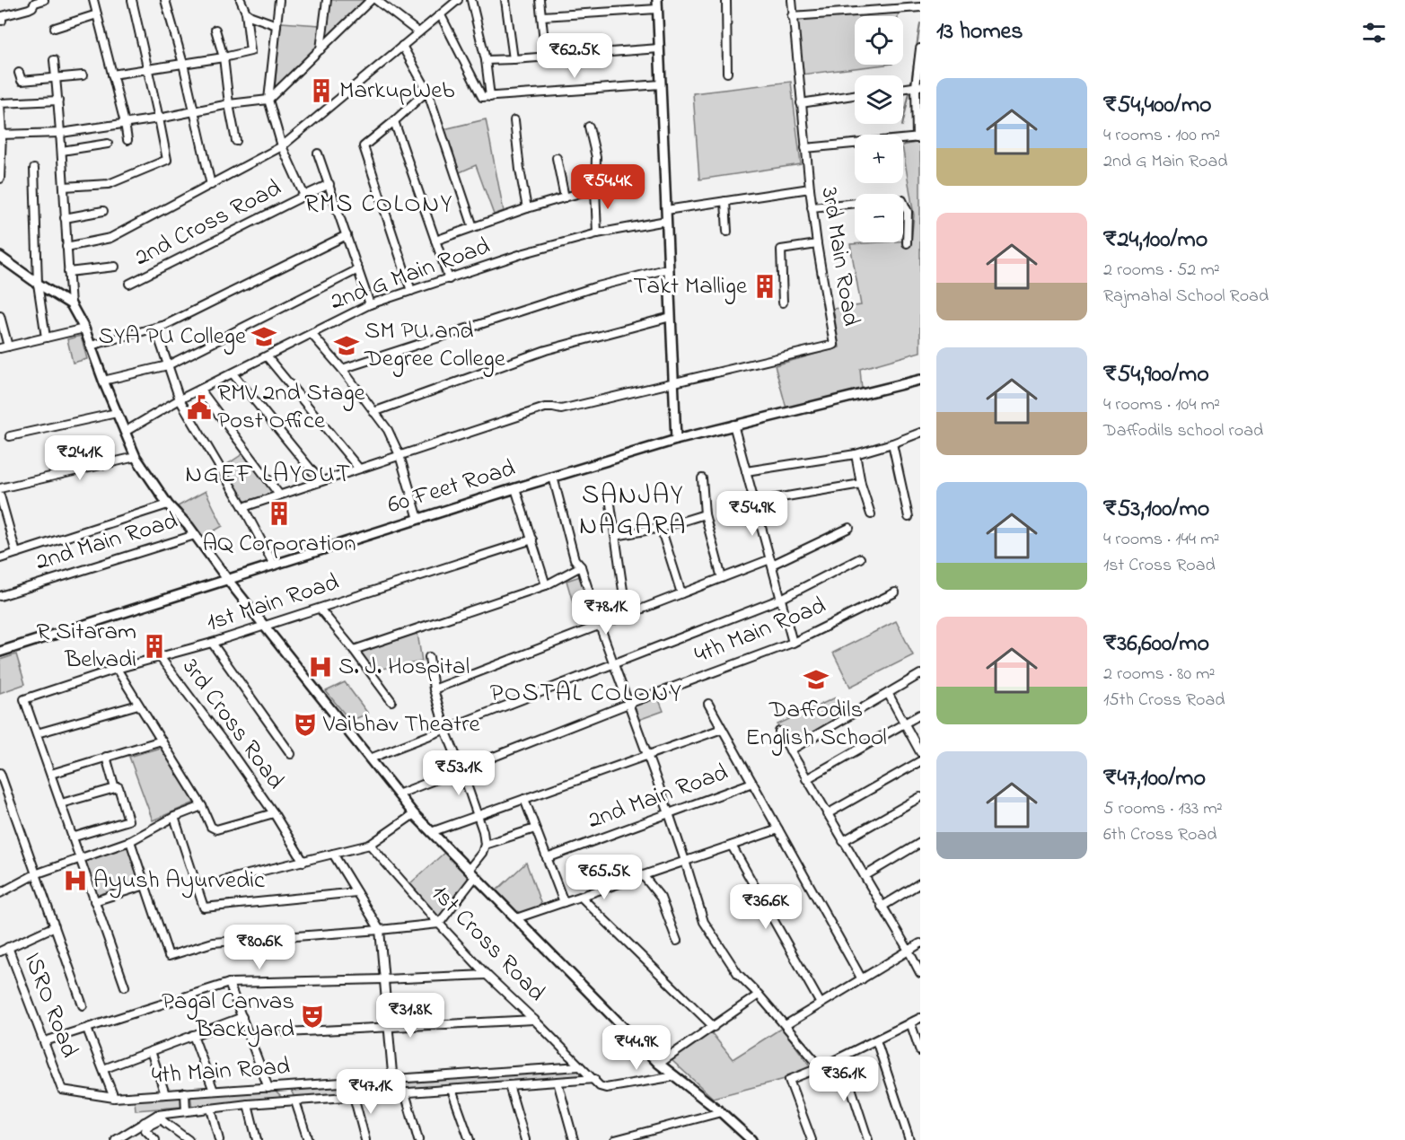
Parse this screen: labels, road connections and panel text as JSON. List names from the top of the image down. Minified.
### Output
{"streets":{"street":["2nd Cross Road","3rd Main Road","2nd G Main Road","60 Feet Road","2nd Main Road","1st Main Road","4th Main Road","3rd Cross Road","1st Cross Road","ISRO Road"]},"crossings":[["1st Main Road","3rd Cross Road"],["4th Main Road","1st Cross Road"],["4th Main Road","ISRO Road"]],"districts":["RMS COLONY","NGEF LAYOUT","SANJAY NAGARA","POSTAL COLONY"],"places":{"building":["MarkupWeb","Takt Mallige","AQ Corporation","R Sitaram Belvadi"],"school or university":["SYA PU College","SM PU and Degree College","Daffodils English School"],"public building":["RMV 2nd Stage Post Office"],"hospital":["S. J. Hospital","Ayush Ayurvedic"],"theatre":["Vaibhav Theatre","Pagal Canvas Backyard"]},"page":{"heading":"13 homes","map_buttons":["+","−"],"price":["₹62.5K","₹54.4K","₹24.1K","₹54.9K","₹78.1K","₹53.1K","₹65.5K","₹36.6K","₹80.6K","₹31.8K","₹44.9K","₹36.1K","₹47.1K"],"list":[{"name":"₹54,400/mo","note":"4 rooms · 100 m² · 2nd G Main Road"},{"name":"₹24,100/mo","note":"2 rooms · 52 m² · Rajmahal School Road"},{"name":"₹54,900/mo","note":"4 rooms · 104 m² · Daffodils school road"},{"name":"₹53,100/mo","note":"4 rooms · 144 m² · 1st Cross Road"},{"name":"₹36,600/mo","note":"2 rooms · 80 m² · 15th Cross Road"},{"name":"₹47,100/mo","note":"5 rooms · 133 m² · 6th Cross Road"}]}}
